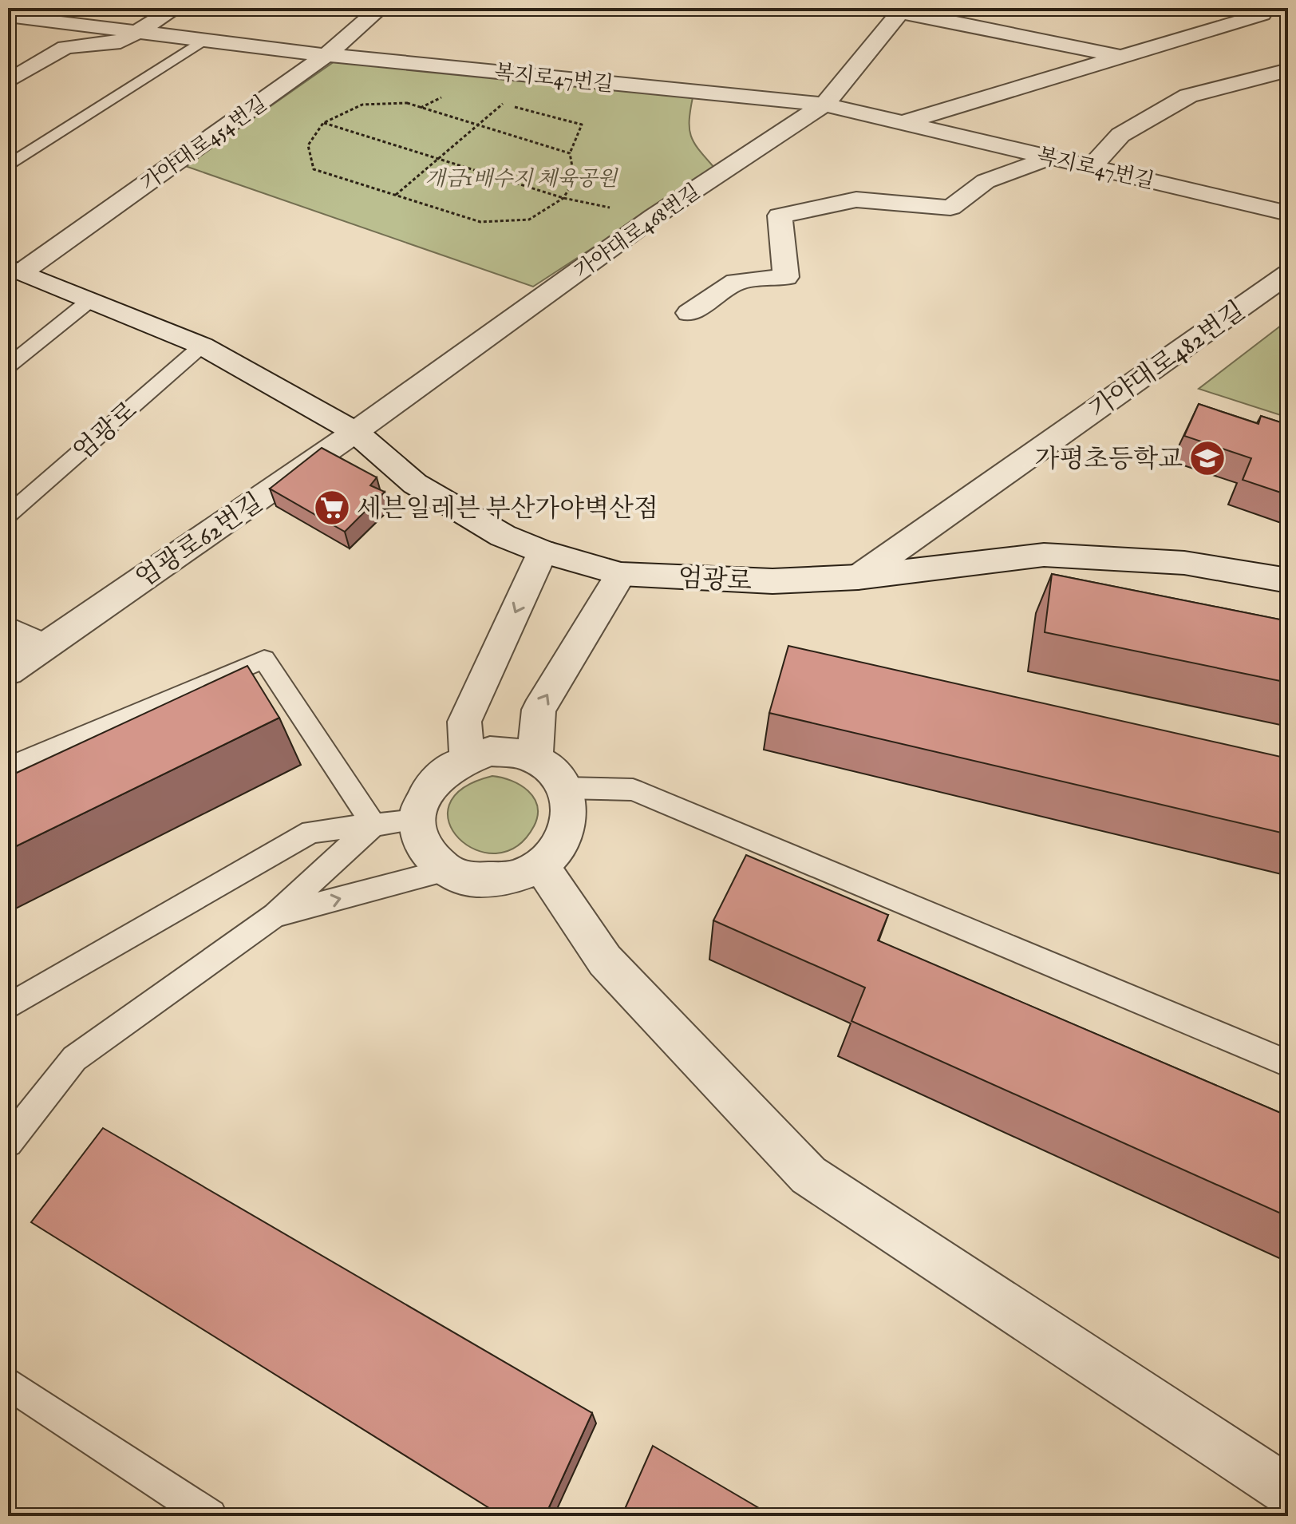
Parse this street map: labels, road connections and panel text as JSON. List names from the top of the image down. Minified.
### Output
{"streets":{"street":["복지로47번길","가야대로454번길","가야대로468번길","가야대로482번길","엄광로","엄광로62번길"]},"crossings":[["복지로47번길","가야대로454번길"],["복지로47번길","가야대로468번길"],["가야대로454번길","엄광로"],["가야대로468번길","엄광로"],["가야대로468번길","엄광로62번길"],["가야대로482번길","엄광로"],["엄광로","엄광로62번길"]],"parks":["개금1배수지 체육공원"],"places":{"school or university":["가평초등학교"],"supermarket":["세븐일레븐 부산가야벽산점"]}}
